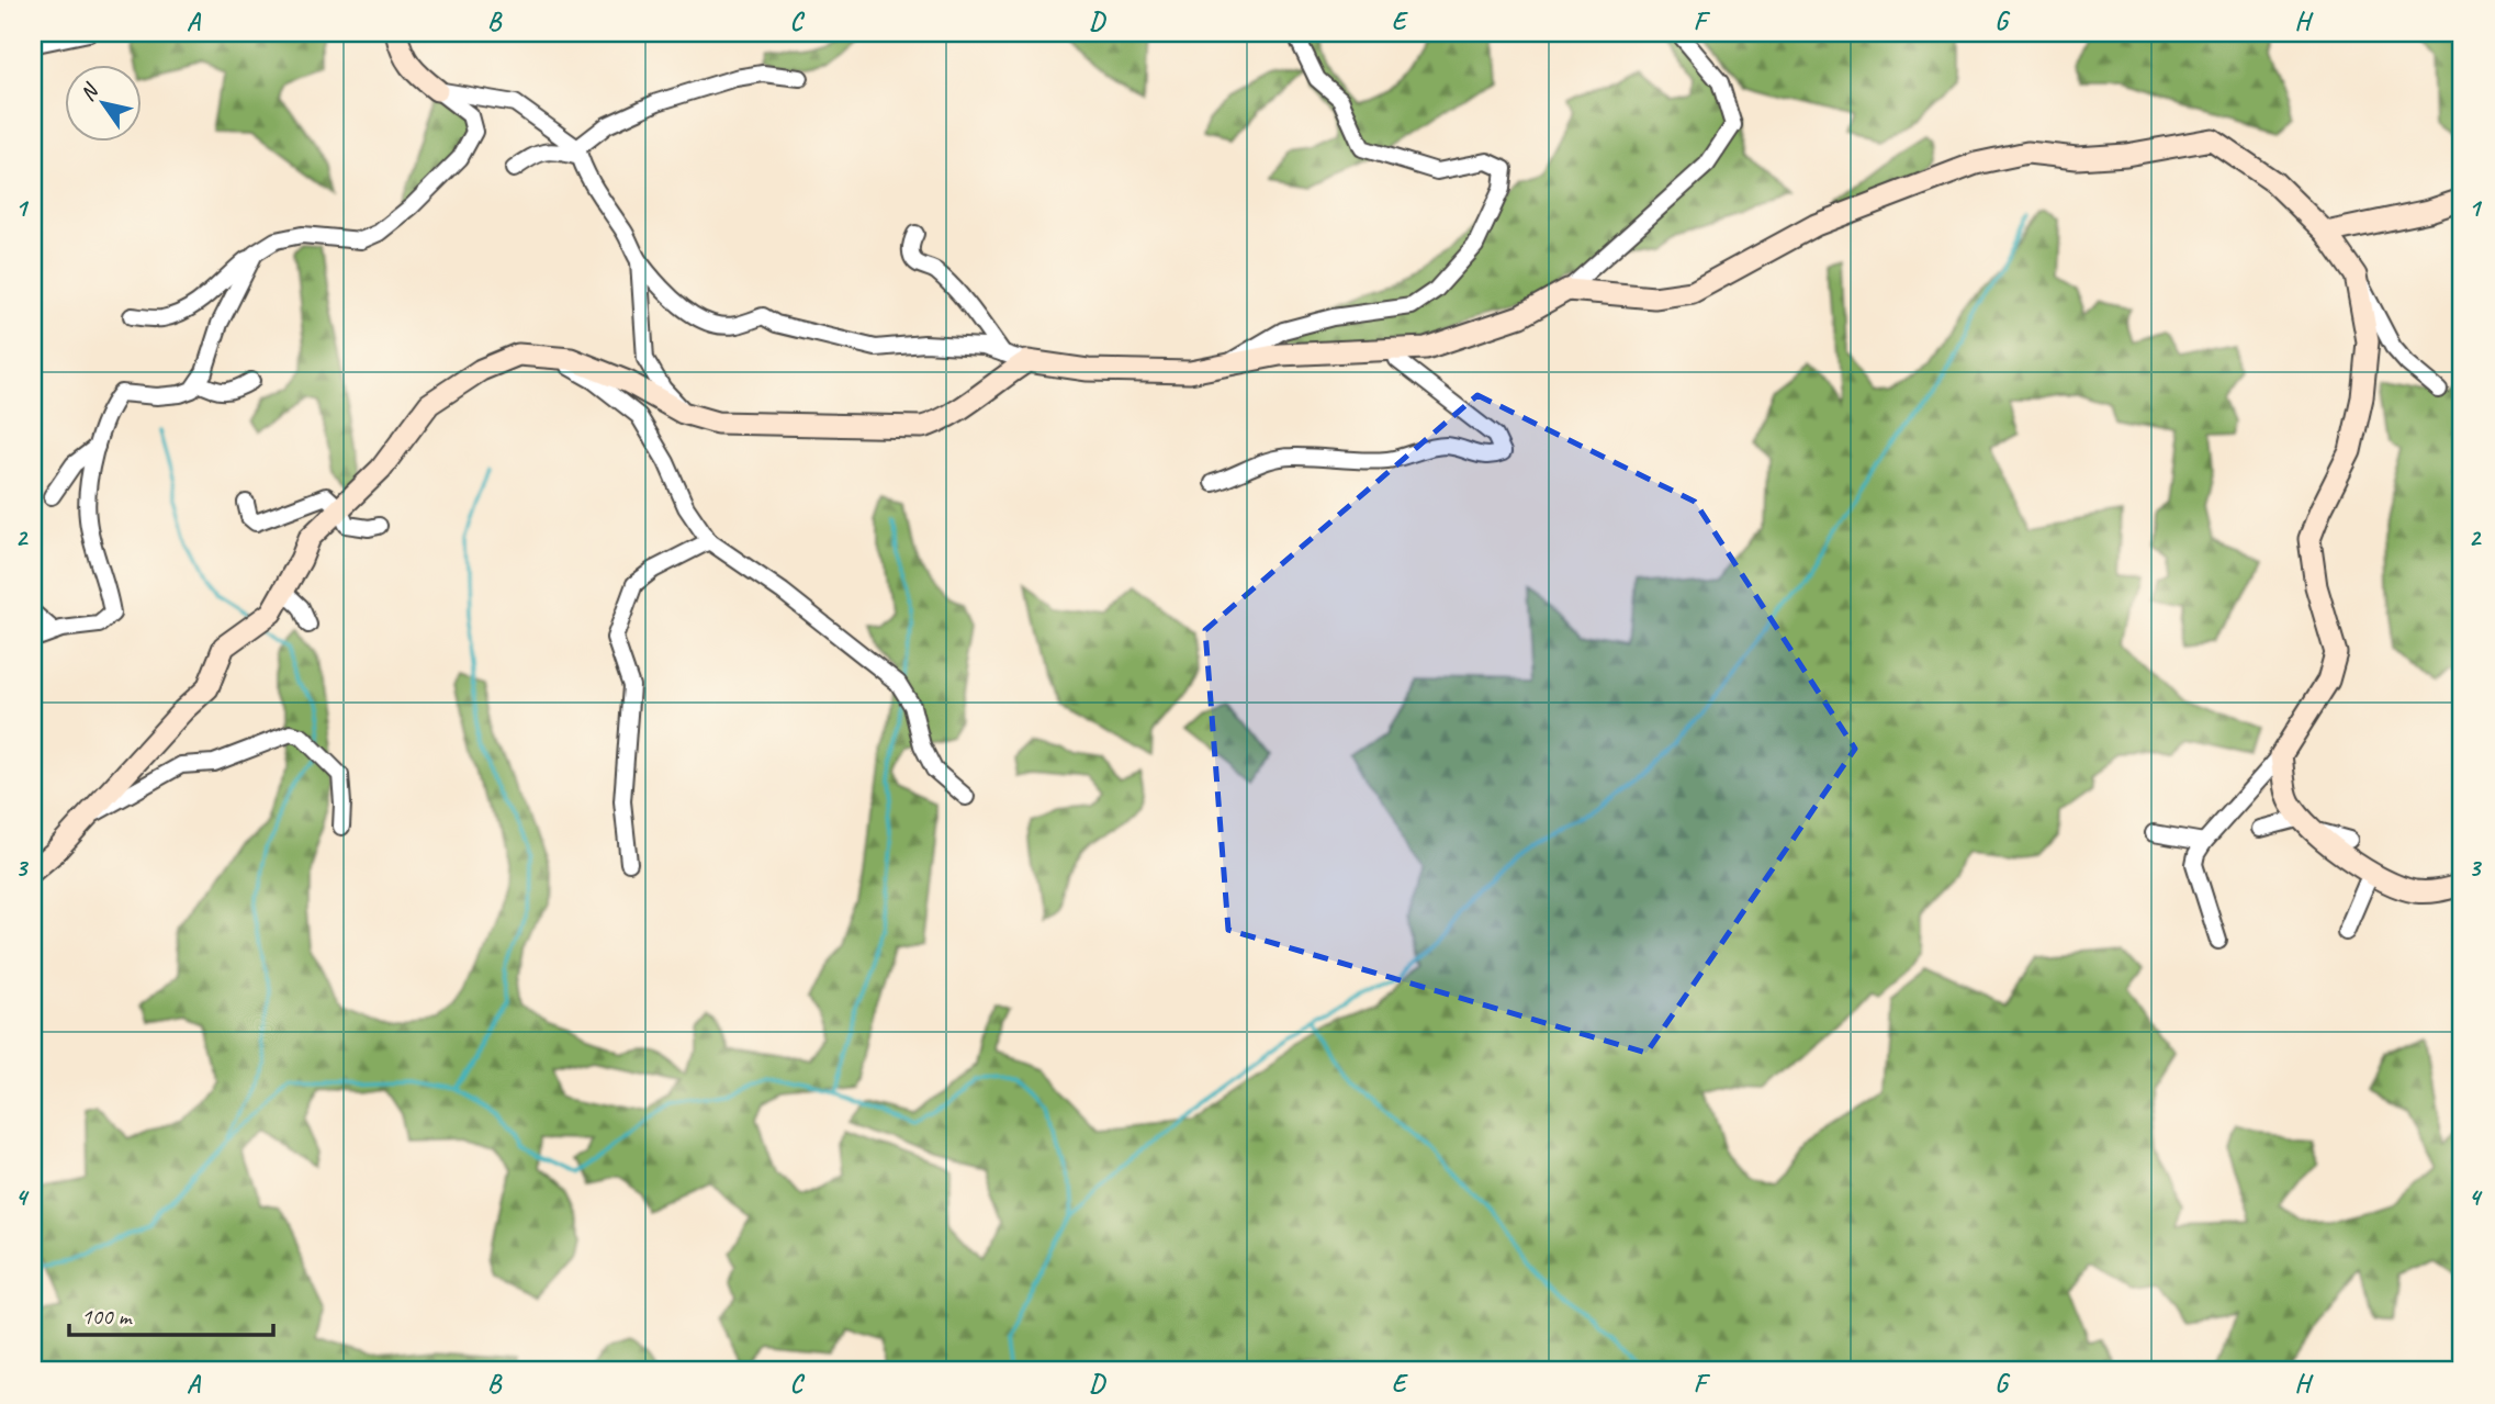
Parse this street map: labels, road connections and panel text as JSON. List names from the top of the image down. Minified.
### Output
{"scale_bar":"100 m","north":"top left","grid":{"columns":["A","B","C","D","E","F","G","H"],"rows":["1","2","3","4"]}}
